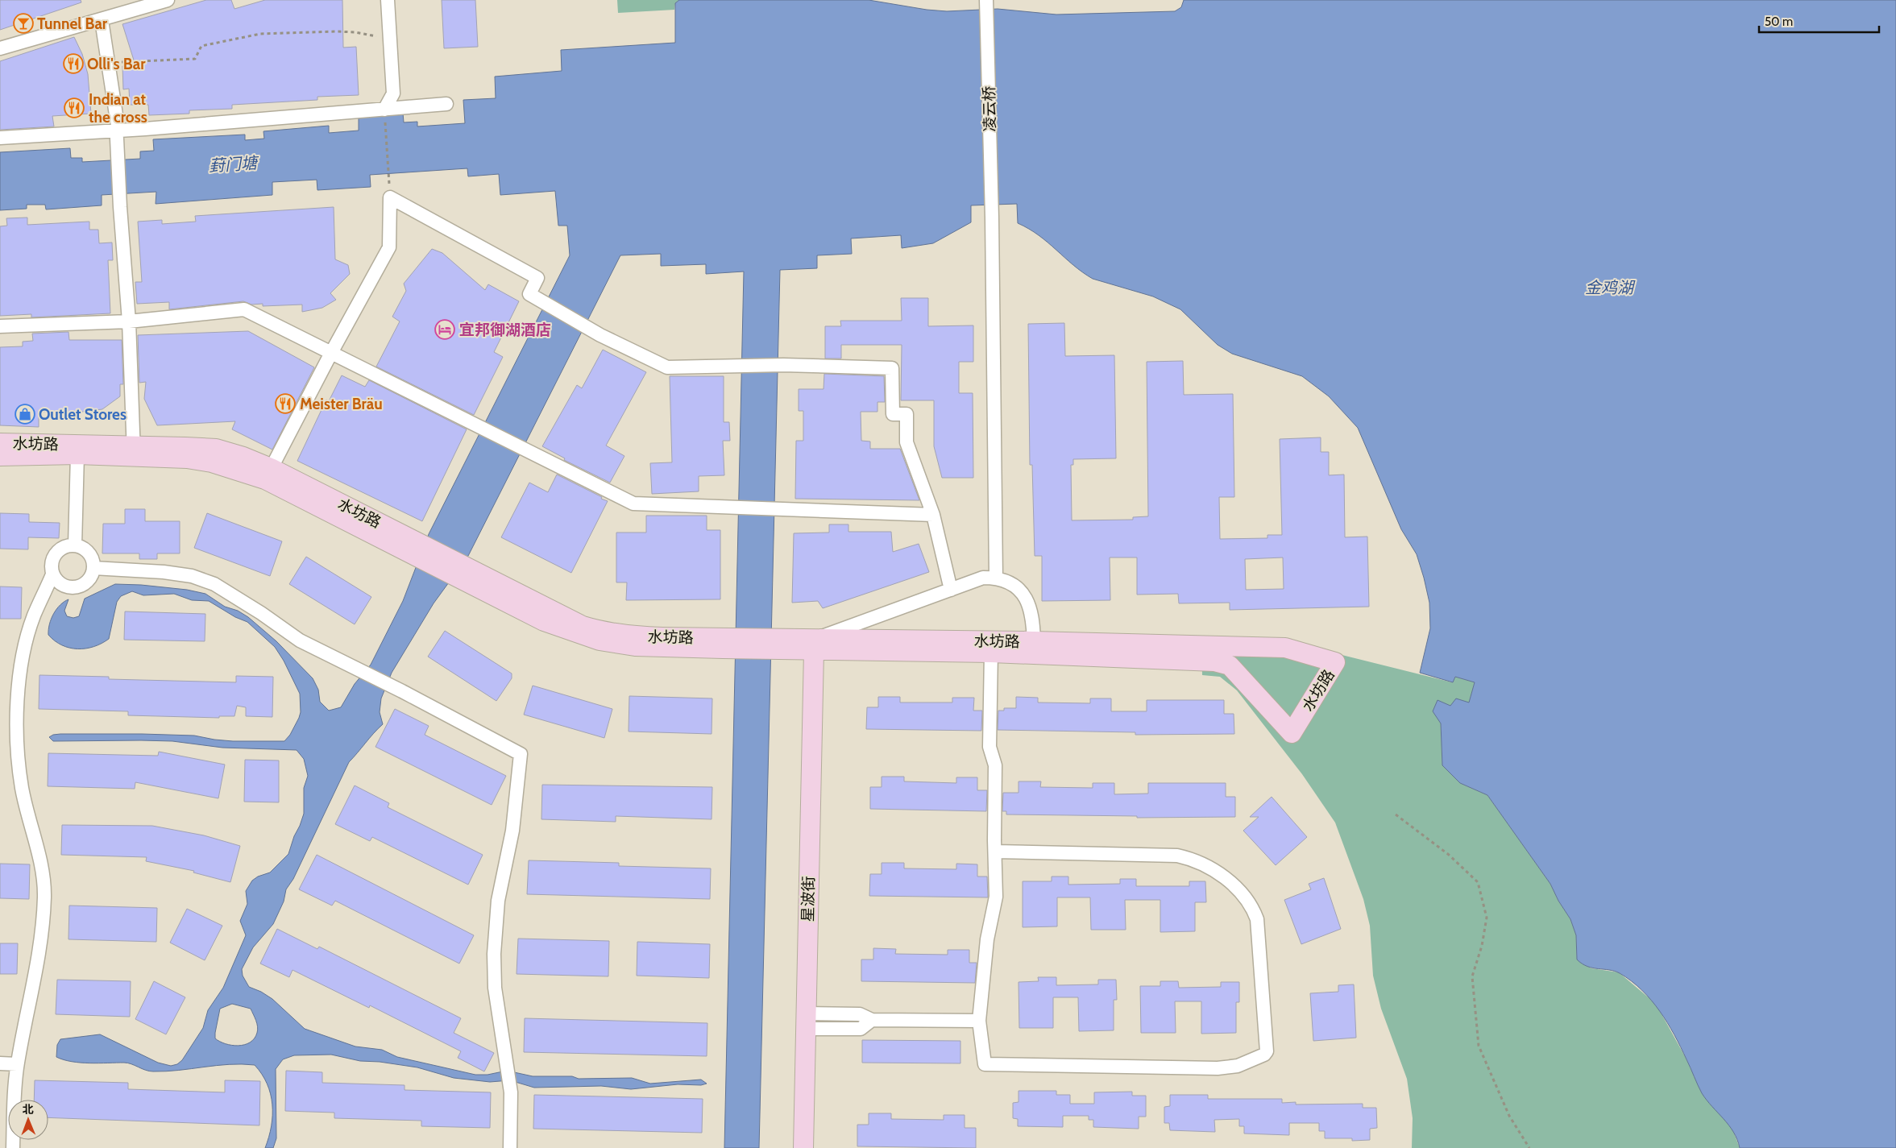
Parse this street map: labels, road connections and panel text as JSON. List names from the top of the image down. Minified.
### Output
{"streets":{"street":["凌云桥","水坊路","星波街"]},"crossings":[["水坊路","星波街"]],"water":["葑门塘","金鸡湖"],"places":{"bar":["Tunnel Bar"],"restaurant":["Olli's Bar","Indian at the cross","Meister Bräu"],"hotel":["宜邦御湖酒店"],"shop":["Outlet Stores"]},"scale_bar":"50 m","north":"top"}
